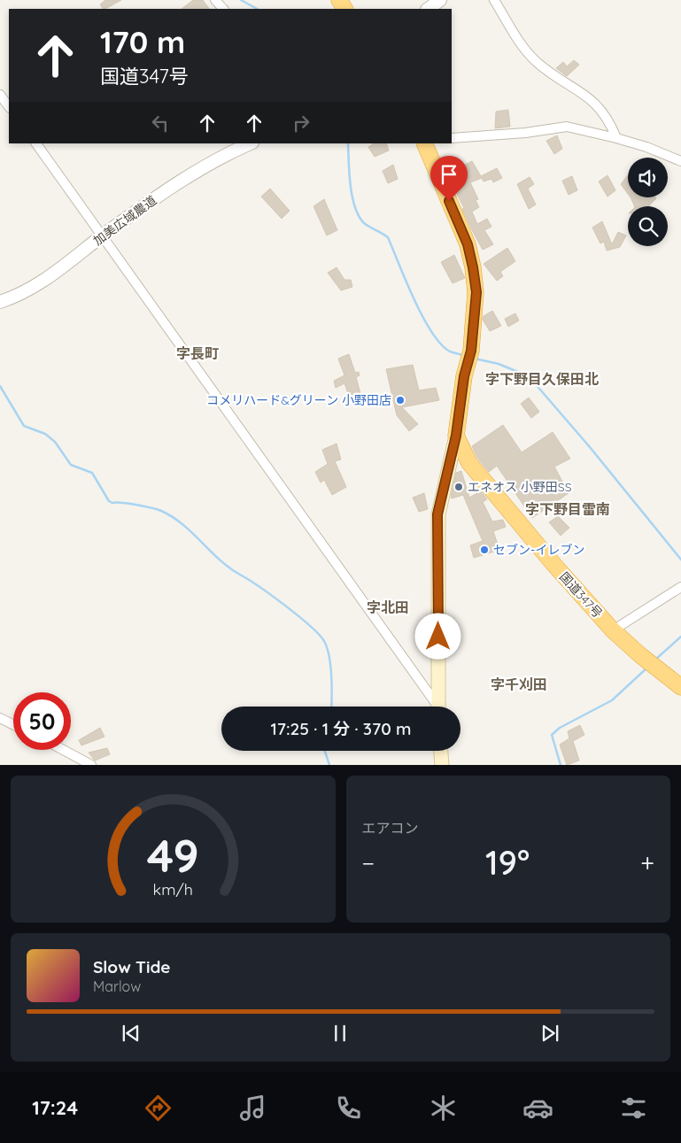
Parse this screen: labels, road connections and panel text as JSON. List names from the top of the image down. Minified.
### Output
{"streets":{"highway":["国道347号"],"street":["加美広域農道"]},"districts":["字長町","字下野目久保田北","字下野目雷南","字北田","字千刈田"],"places":["コメリハード&グリーン 小野田店","エネオス 小野田SS","セブン-イレブン"],"page":{"turn":["170 m","国道347号"],"limit":"50","trip":"17:25 · 1 分 · 370 m","tile":"エアコン","heat":["−","19°","+"],"song":["Slow Tide","Marlow"],"tabs":"17:24","gauge":["49","km/h"]}}
